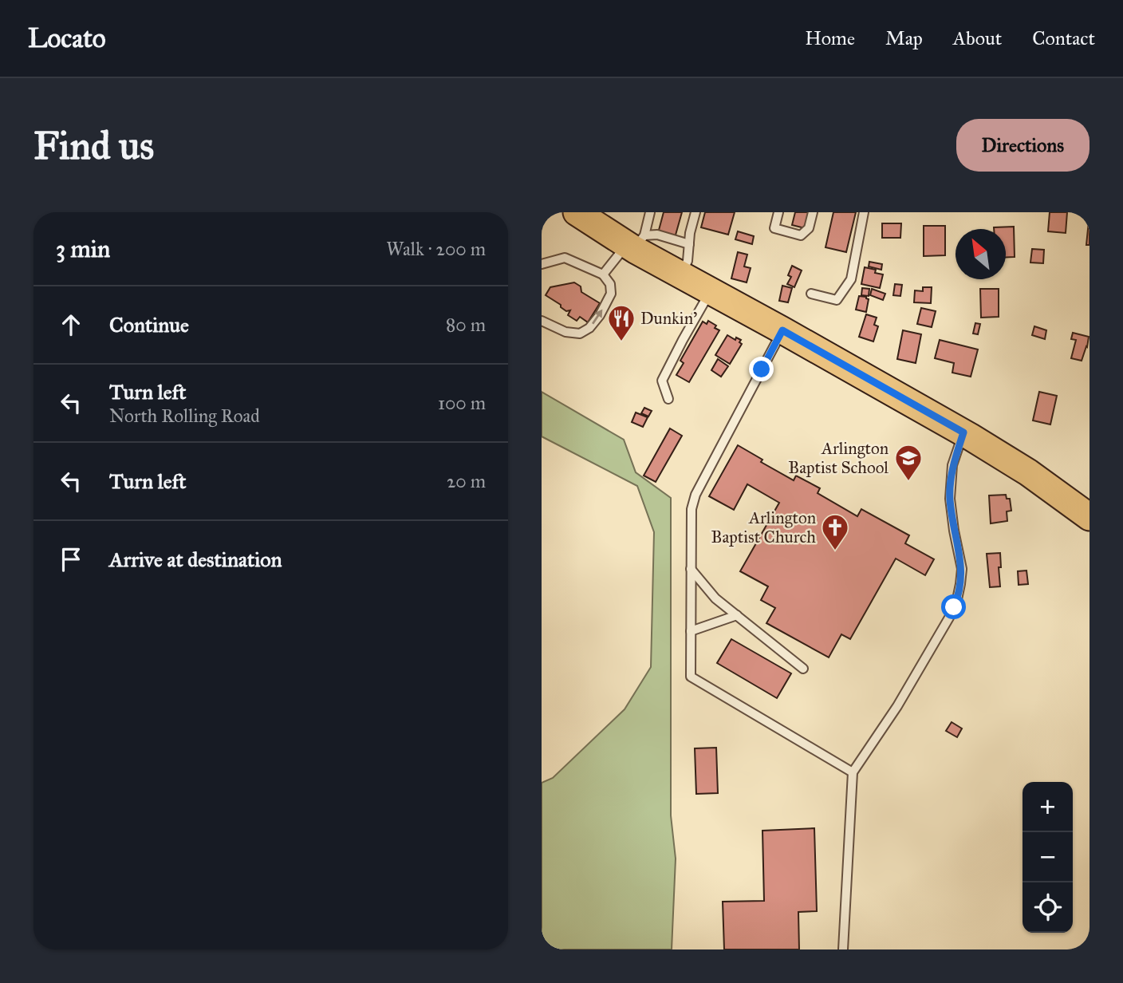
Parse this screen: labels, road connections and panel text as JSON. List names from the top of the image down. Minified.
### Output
{"places":{"restaurant":["Dunkin'"],"school or university":["Arlington Baptist School"],"church":["Arlington Baptist Church"]},"north":"top left","page":{"header":"Locato","nav":["Home","Map","About","Contact"],"buttons":"Directions","title":"Find us","heading":["3 min","Walk · 200 m"],"list":[["Continue","80 m"],["Turn left","North Rolling Road","100 m"],["Turn left","20 m"],"Arrive at destination"],"map_buttons":["+","−"]}}
